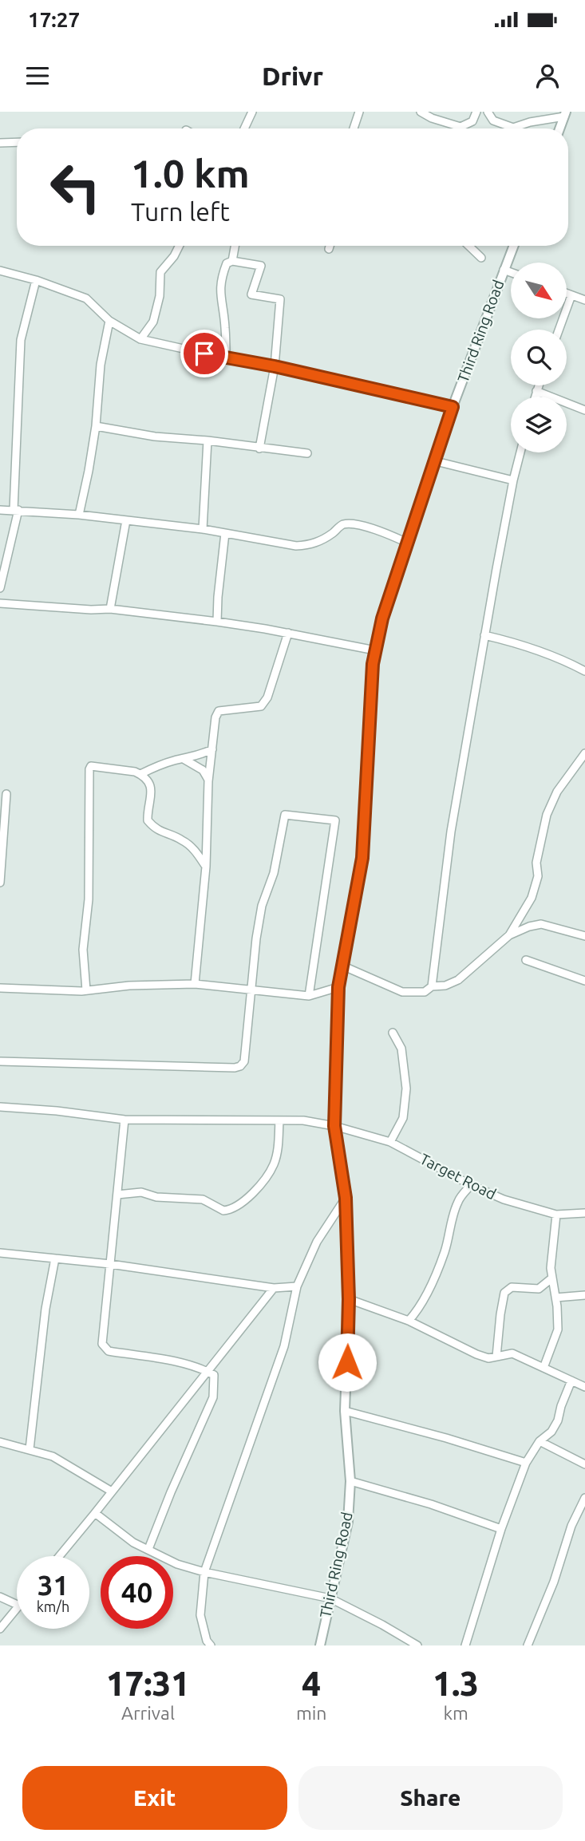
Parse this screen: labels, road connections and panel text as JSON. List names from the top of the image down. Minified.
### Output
{"streets":{"street":["Third Ring Road","Target Road"]},"crossings":[["Third Ring Road","Target Road"]],"north":"bottom right","page":{"status":"17:27","header":"Drivr","turn":["1.0 km","Turn left"],"speed":"31 km/h","limit":"40","eta":["17:31","Arrival","4","min","1.3","km"],"buttons":["Exit","Share"]}}
